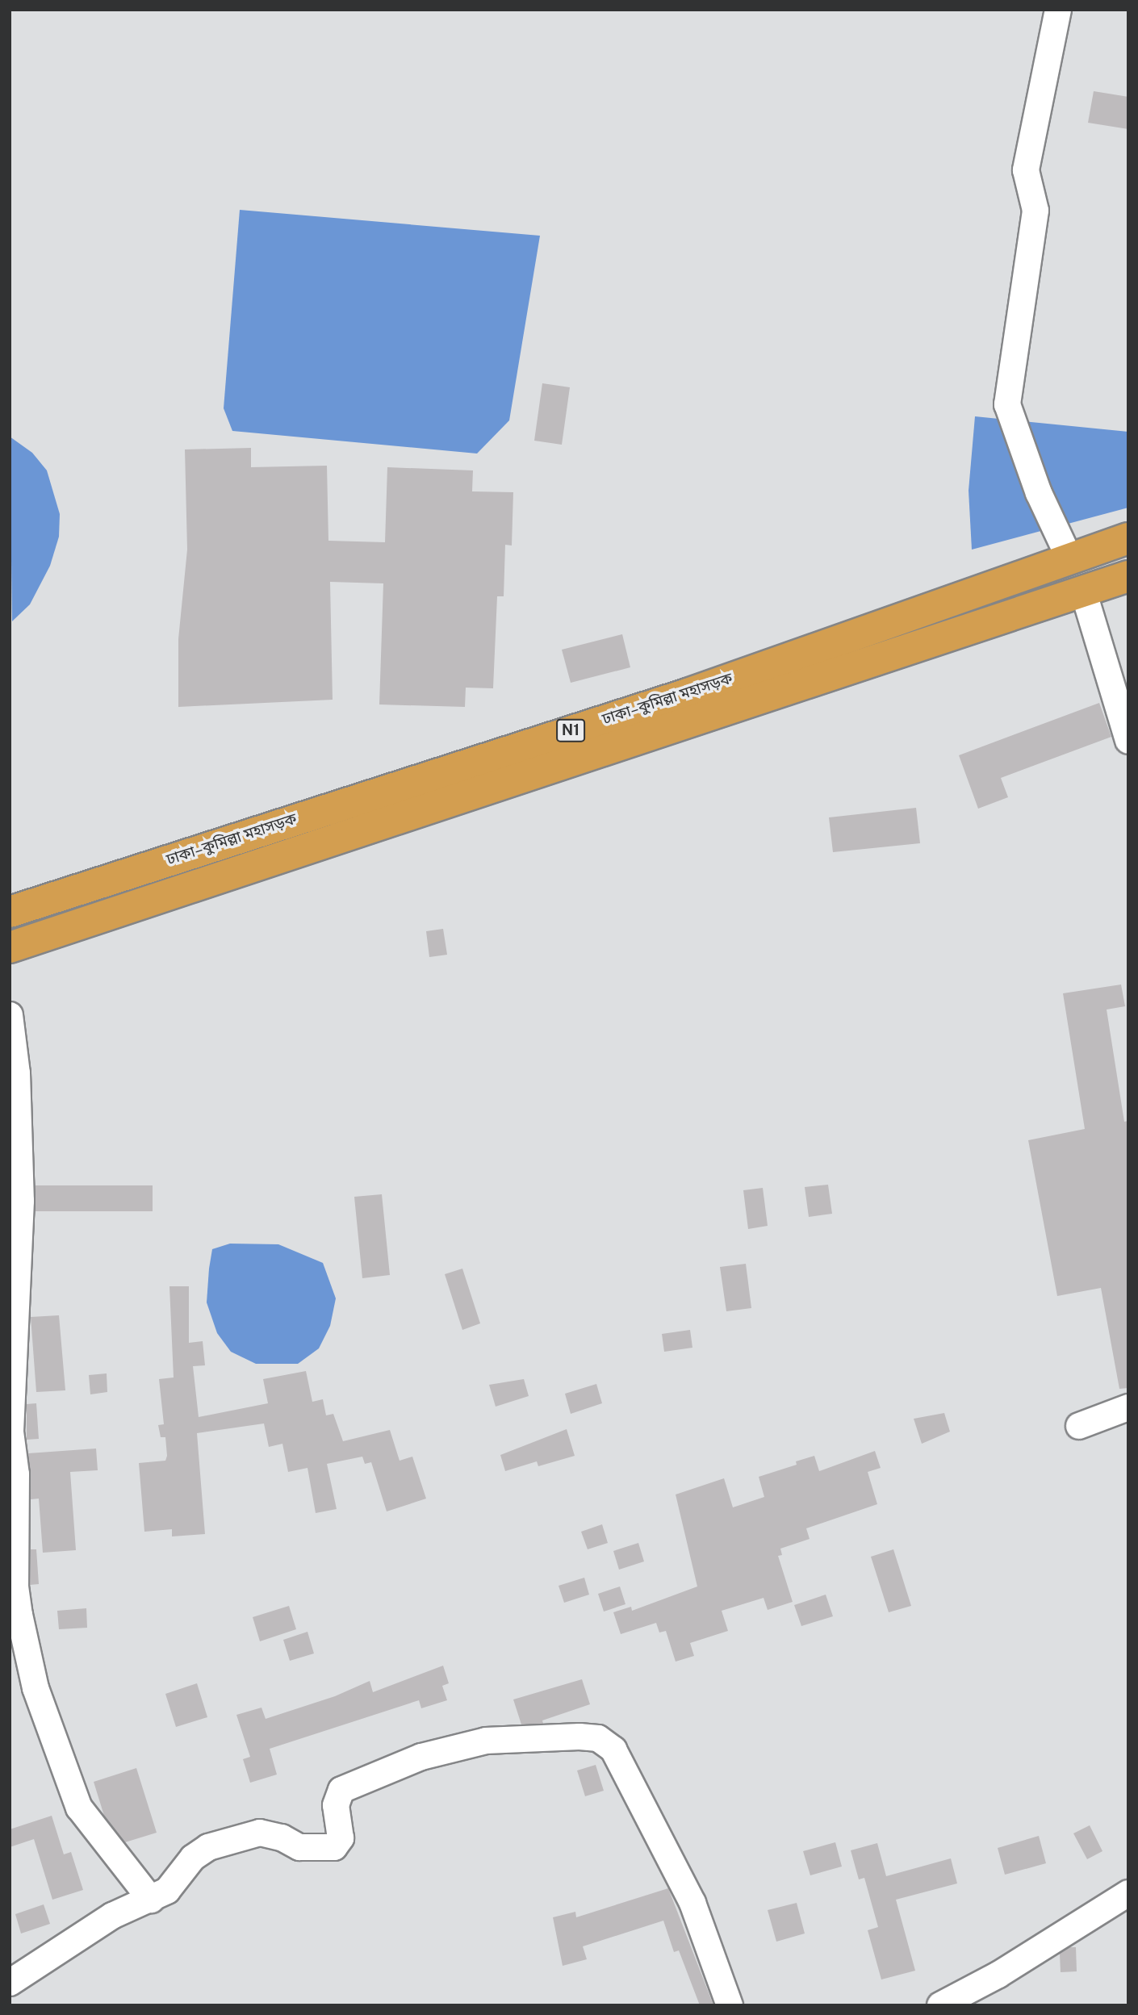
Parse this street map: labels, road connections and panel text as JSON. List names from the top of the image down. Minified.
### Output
{"streets":{"highway":["ঢাকা–কুমিল্লা মহাসড়ক","N1"]}}
